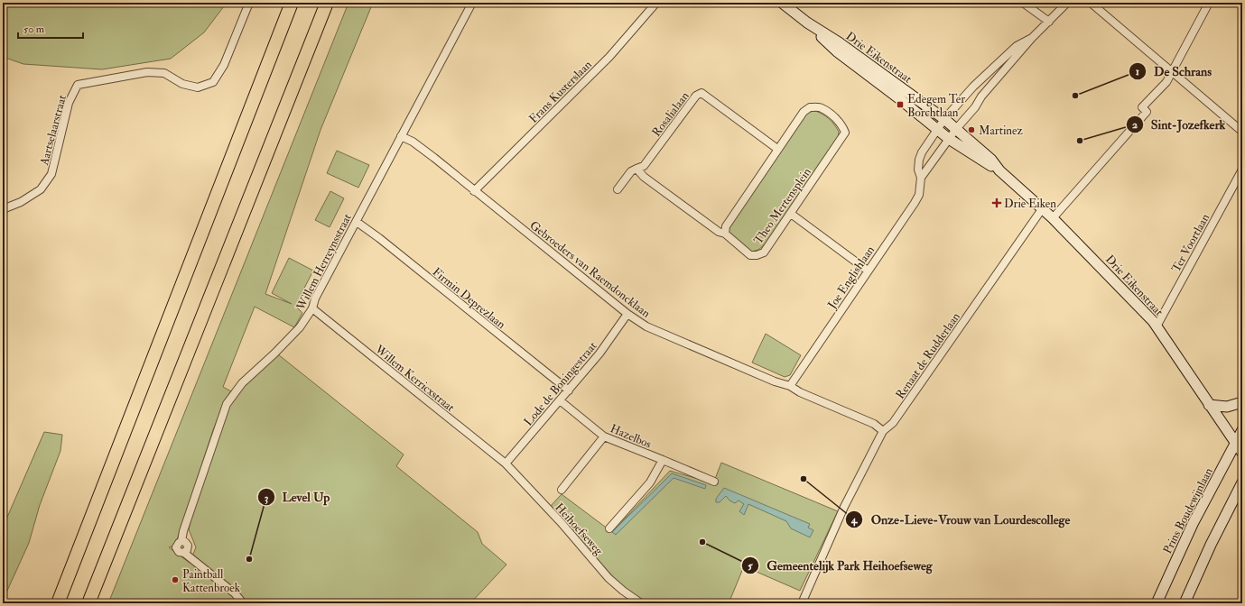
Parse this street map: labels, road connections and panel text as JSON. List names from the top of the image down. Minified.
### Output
{"streets":{"street":["Drie Eikenstraat","Frans Kusterslaan","Rosalialaan","Aartselaarstraat","Theo Mertensplein","Ter Voortlaan","Willem Herreynsstraat","Gebroeders van Raemdoncklaan","Joe Englishlaan","Firmin Deprezlaan","Renaat de Rudderlaan","Willem Kerricxstraat","Lode de Boningestraat","Hazelbos","Prins Boudewijnlaan","Heihoefseweg"]},"crossings":[["Drie Eikenstraat","Ter Voortlaan"],["Drie Eikenstraat","Joe Englishlaan"],["Drie Eikenstraat","Renaat de Rudderlaan"],["Drie Eikenstraat","Prins Boudewijnlaan"],["Frans Kusterslaan","Gebroeders van Raemdoncklaan"],["Rosalialaan","Theo Mertensplein"],["Willem Herreynsstraat","Gebroeders van Raemdoncklaan"],["Willem Herreynsstraat","Firmin Deprezlaan"],["Willem Herreynsstraat","Willem Kerricxstraat"],["Gebroeders van Raemdoncklaan","Joe Englishlaan"],["Gebroeders van Raemdoncklaan","Renaat de Rudderlaan"],["Gebroeders van Raemdoncklaan","Lode de Boningestraat"],["Firmin Deprezlaan","Lode de Boningestraat"],["Willem Kerricxstraat","Lode de Boningestraat"],["Willem Kerricxstraat","Heihoefseweg"],["Lode de Boningestraat","Hazelbos"],["Lode de Boningestraat","Heihoefseweg"]],"places":{"other":["De Schrans","Martinez","Sint-Jozefkerk","Onze-Lieve-Vrouw van Lourdescollege","Gemeentelijk Park Heihoefseweg","Level Up","Paintball Kattenbroek"],"transit":["Edegem Ter Borchtlaan"],"health":["Drie Eiken"]},"scale_bar":"50 m"}
